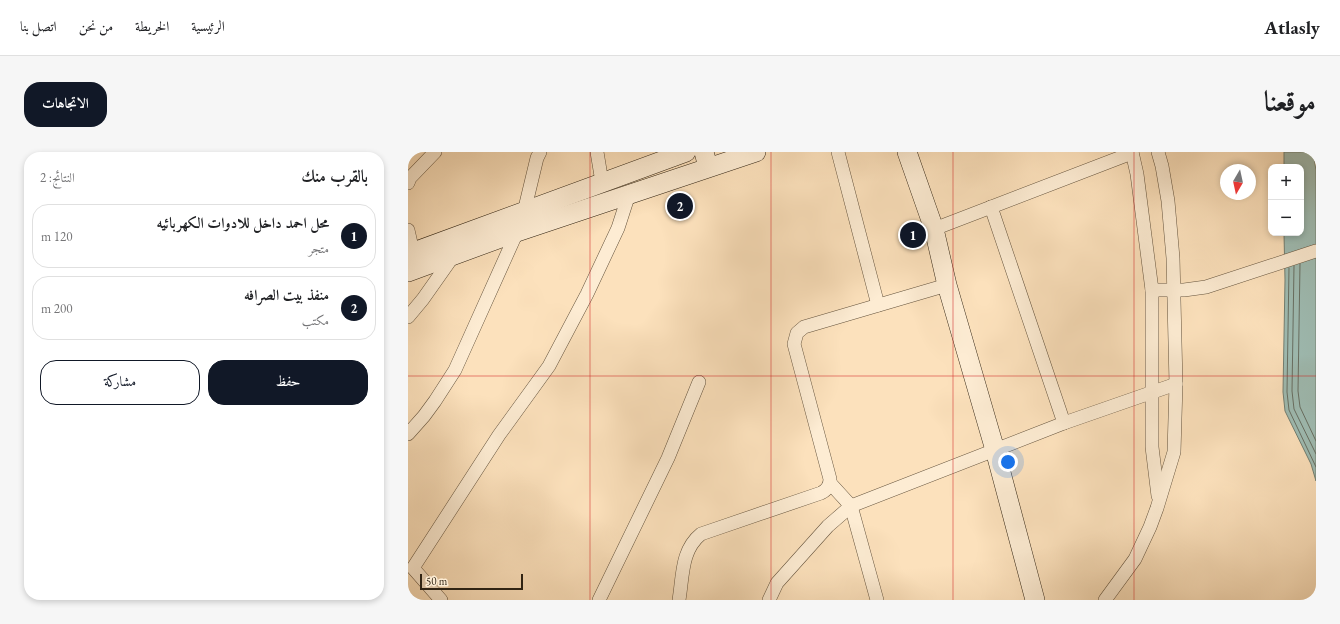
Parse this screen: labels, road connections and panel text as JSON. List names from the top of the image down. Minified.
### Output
{"scale_bar":"50 m","north":"bottom","page":{"header":"Atlasly","nav":["الرئيسية","الخريطة","من نحن","اتصل بنا"],"title":"موقعنا","buttons":["الاتجاهات",["حفظ","مشاركة"]],"heading":["بالقرب منك","النتائج: 2"],"map_buttons":["+","−"],"pins":["2","1"],"list":[{"mark":"1","name":"محل احمد داخل للادوات الكهربائيه","note":"متجر","value":"120 m"},{"mark":"2","name":"منفذ بيت الصرافه","note":"مكتب","value":"200 m"}],"scale":"50 m"}}
